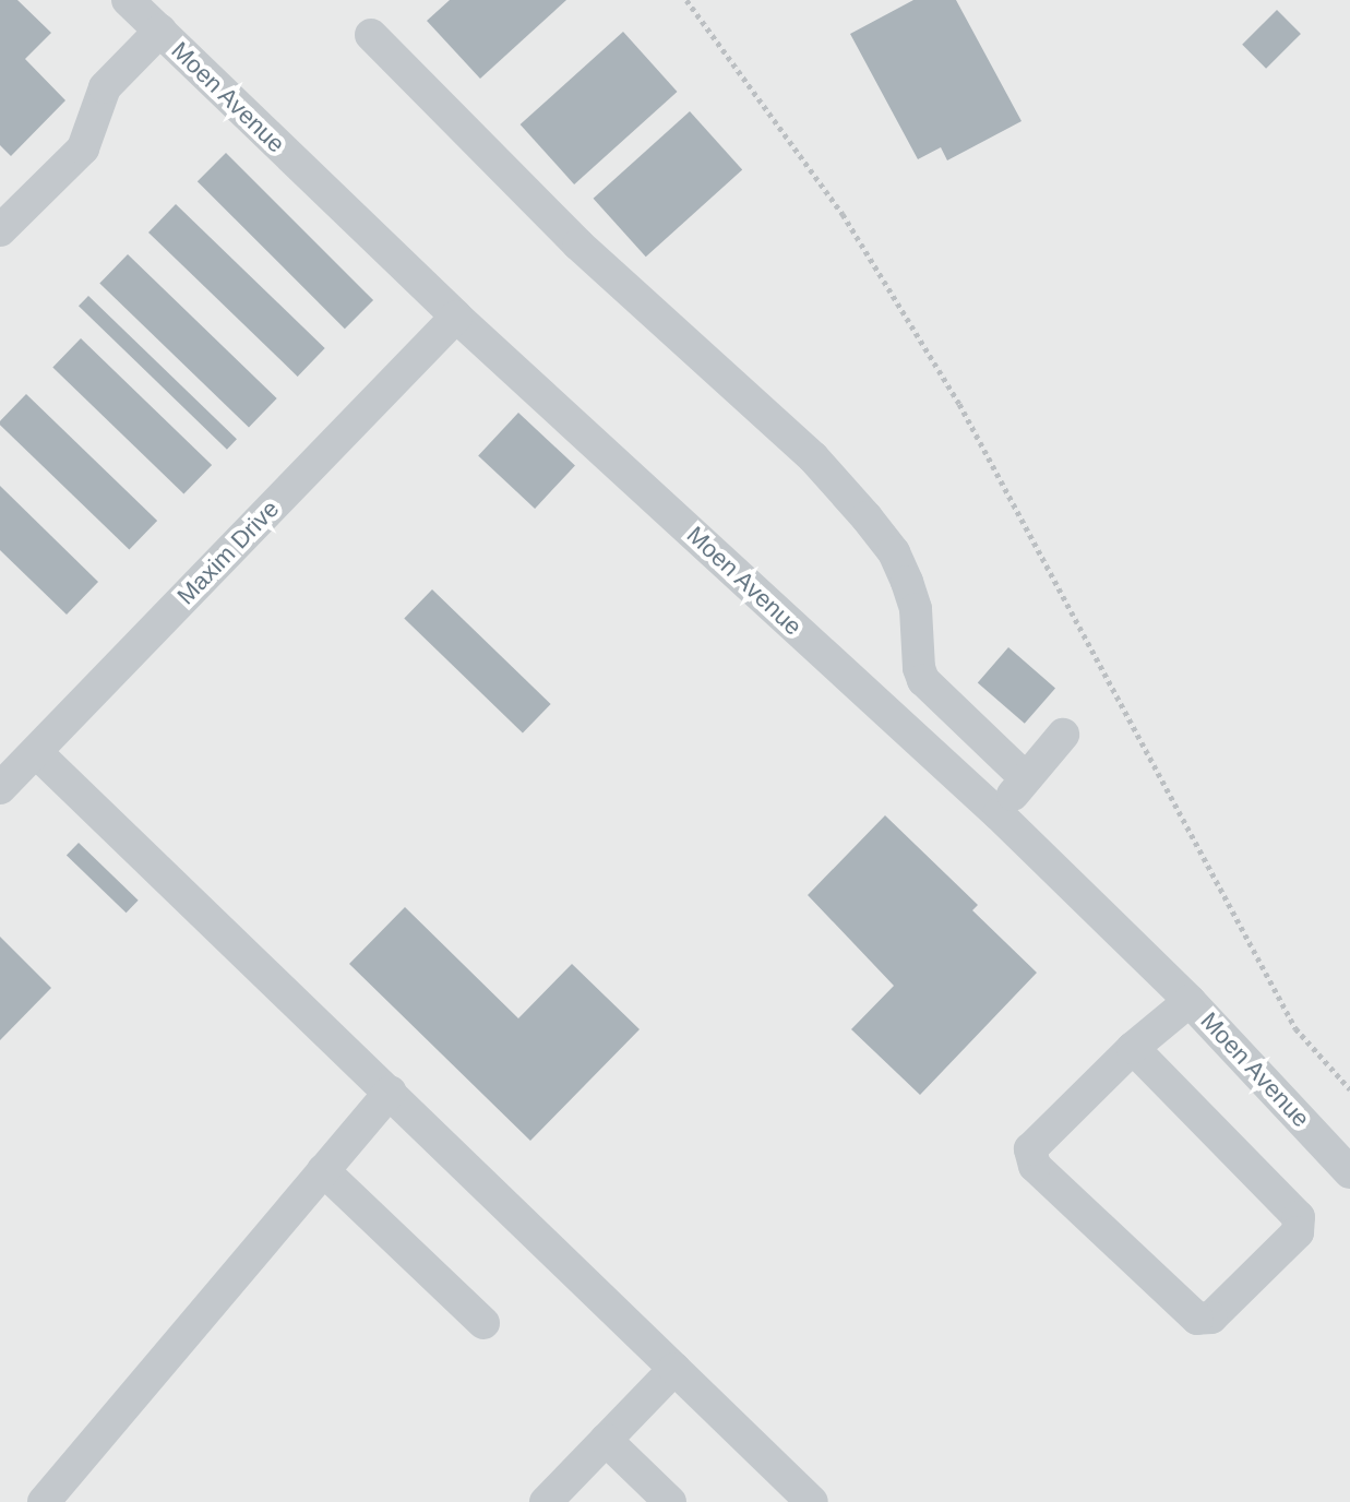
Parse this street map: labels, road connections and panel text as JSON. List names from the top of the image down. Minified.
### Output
{"streets":{"street":["Moen Avenue","Maxim Drive"]},"crossings":[["Moen Avenue","Maxim Drive"]]}
